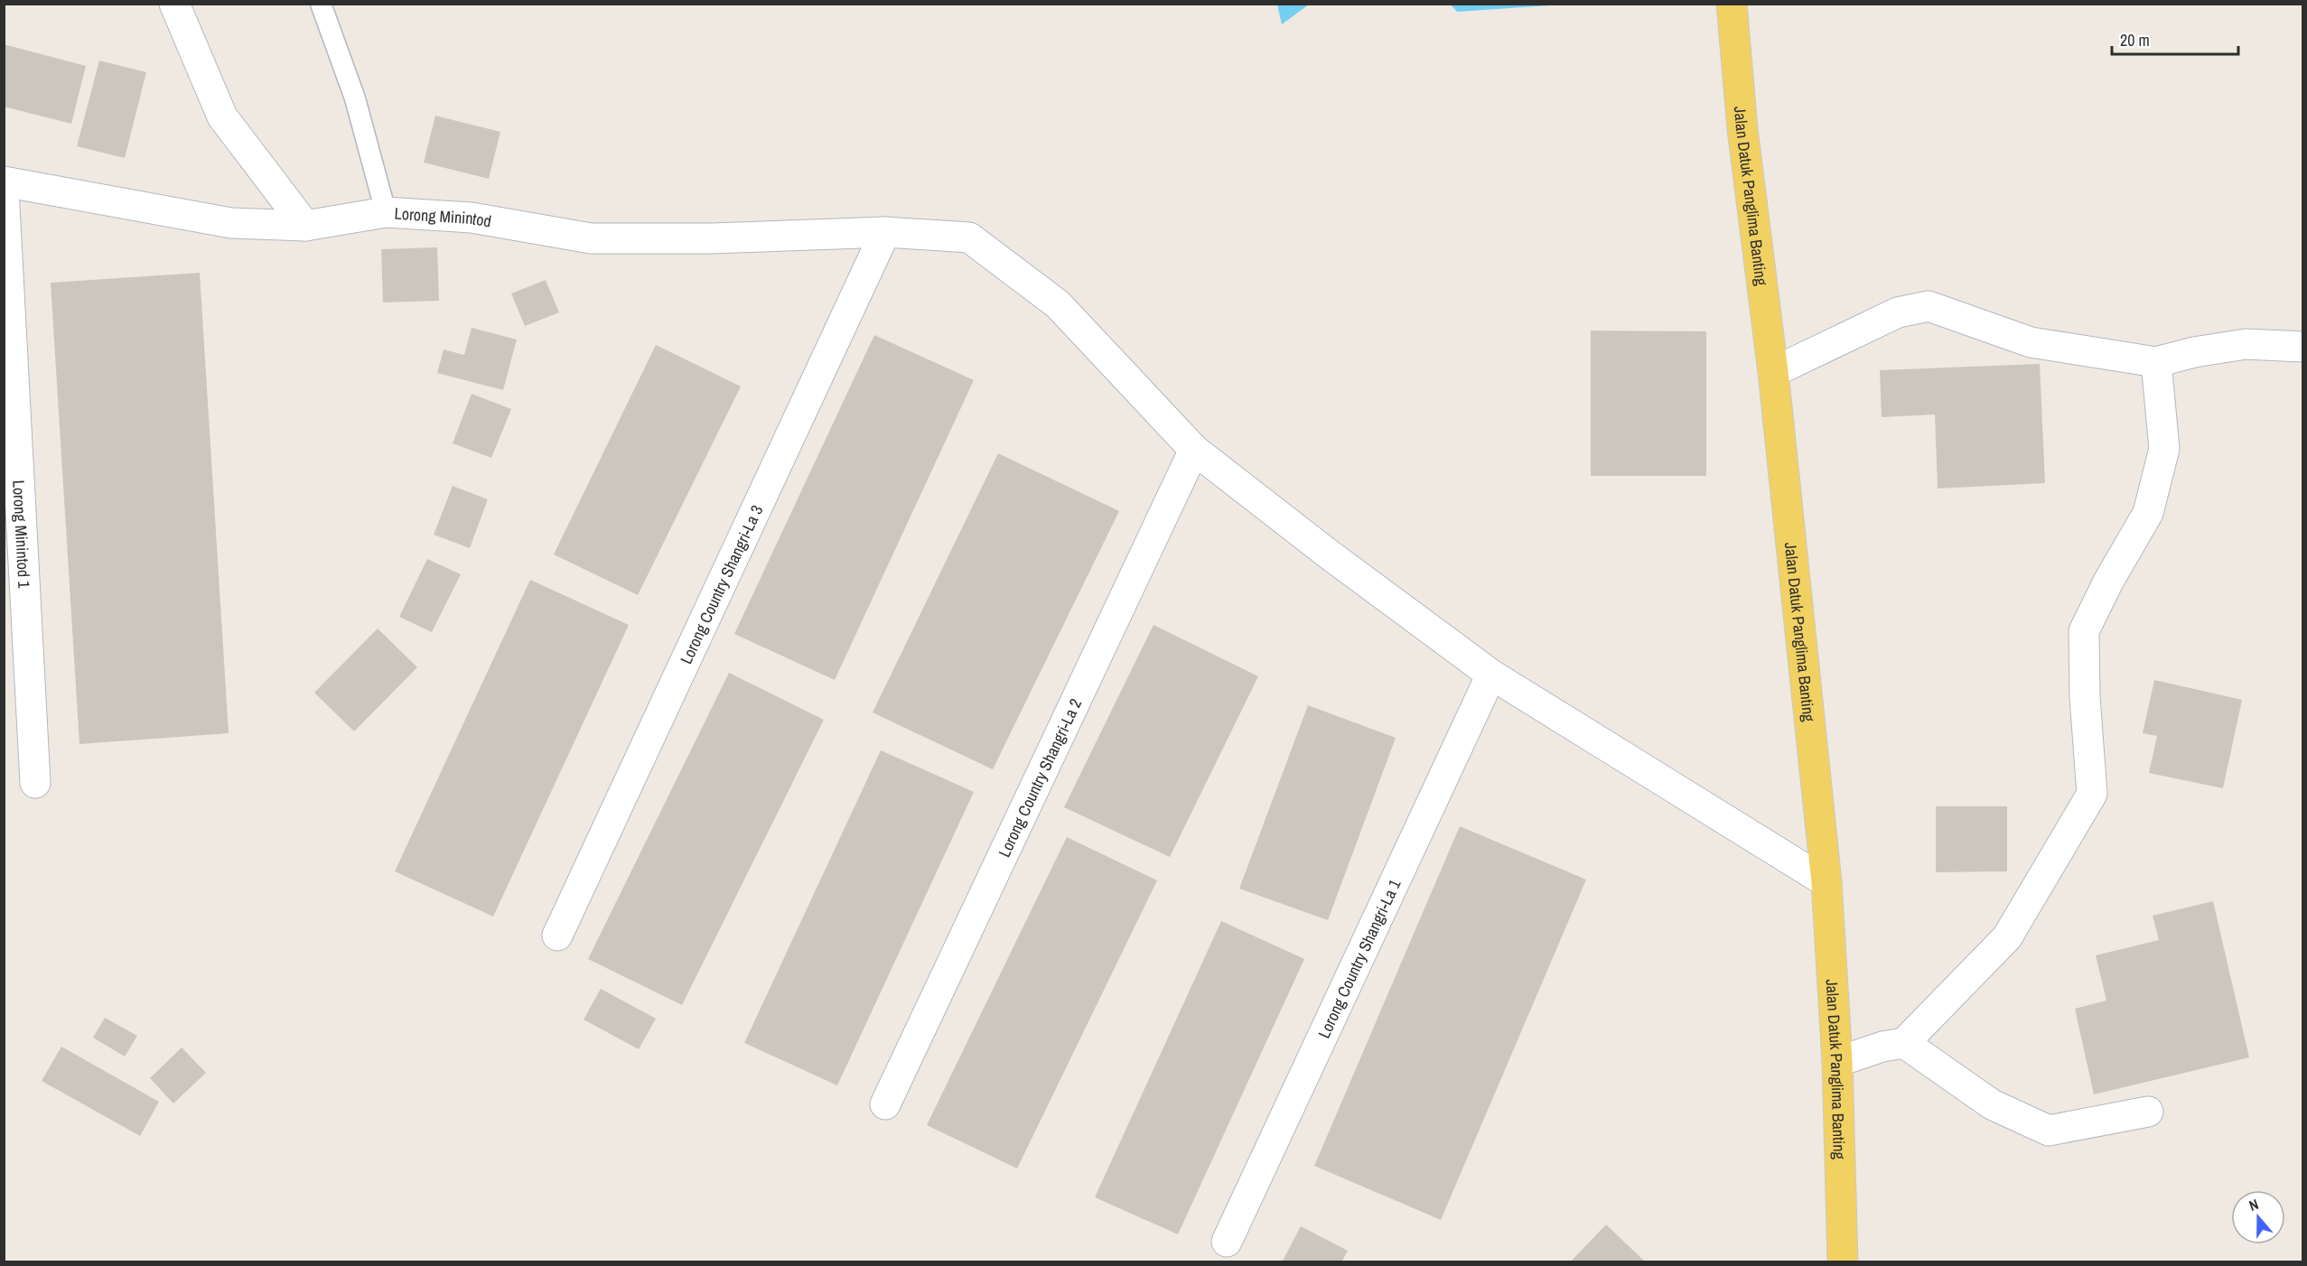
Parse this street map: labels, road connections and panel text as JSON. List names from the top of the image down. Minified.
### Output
{"streets":{"main road":["Jalan Datuk Panglima Banting"],"street":["Lorong Minintod","Lorong Minintod 1","Lorong Country Shangri-La 3","Lorong Country Shangri-La 2","Lorong Country Shangri-La 1"]},"crossings":[["Jalan Datuk Panglima Banting","Lorong Minintod"],["Lorong Minintod","Lorong Country Shangri-La 3"],["Lorong Minintod","Lorong Country Shangri-La 2"],["Lorong Minintod","Lorong Country Shangri-La 1"]],"scale_bar":"20 m","north":"top"}
